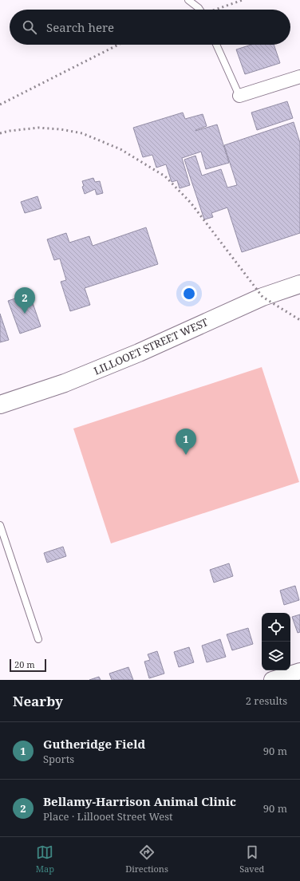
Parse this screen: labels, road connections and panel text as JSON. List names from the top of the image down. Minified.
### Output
{"streets":{"main road":["LILLOOET STREET WEST"]},"scale_bar":"20 m","page":{"search":"Search here","pins":["2","1"],"scale":"20 m","heading":["Nearby","2 results"],"list":[{"mark":"1","name":"Gutheridge Field","note":"Sports","value":"90 m"},{"mark":"2","name":"Bellamy-Harrison Animal Clinic","note":"Place · Lillooet Street West","value":"90 m"}],"nav":["Map","Directions","Saved"]}}
